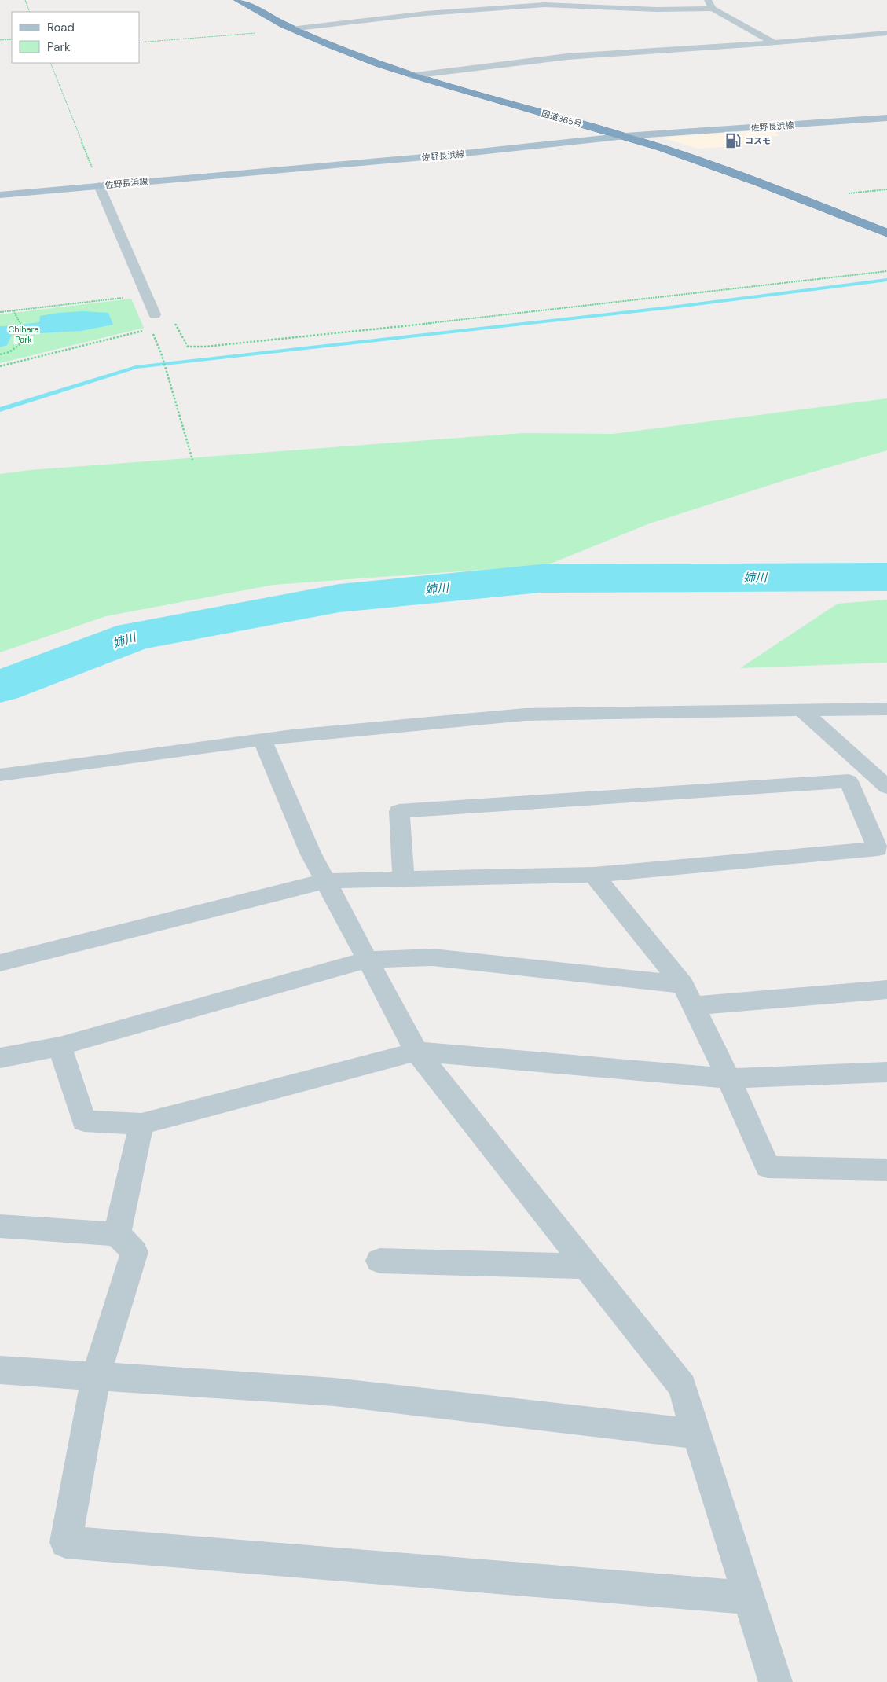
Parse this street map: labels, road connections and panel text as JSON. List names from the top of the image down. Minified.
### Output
{"streets":{"highway":["国道365号"],"main road":["佐野長浜線"]},"crossings":[["国道365号","佐野長浜線"]],"water":["姉川"],"parks":["Chihara Park"],"places":{"fuel station":["コスモ"]},"legend":["Road","Park"]}
